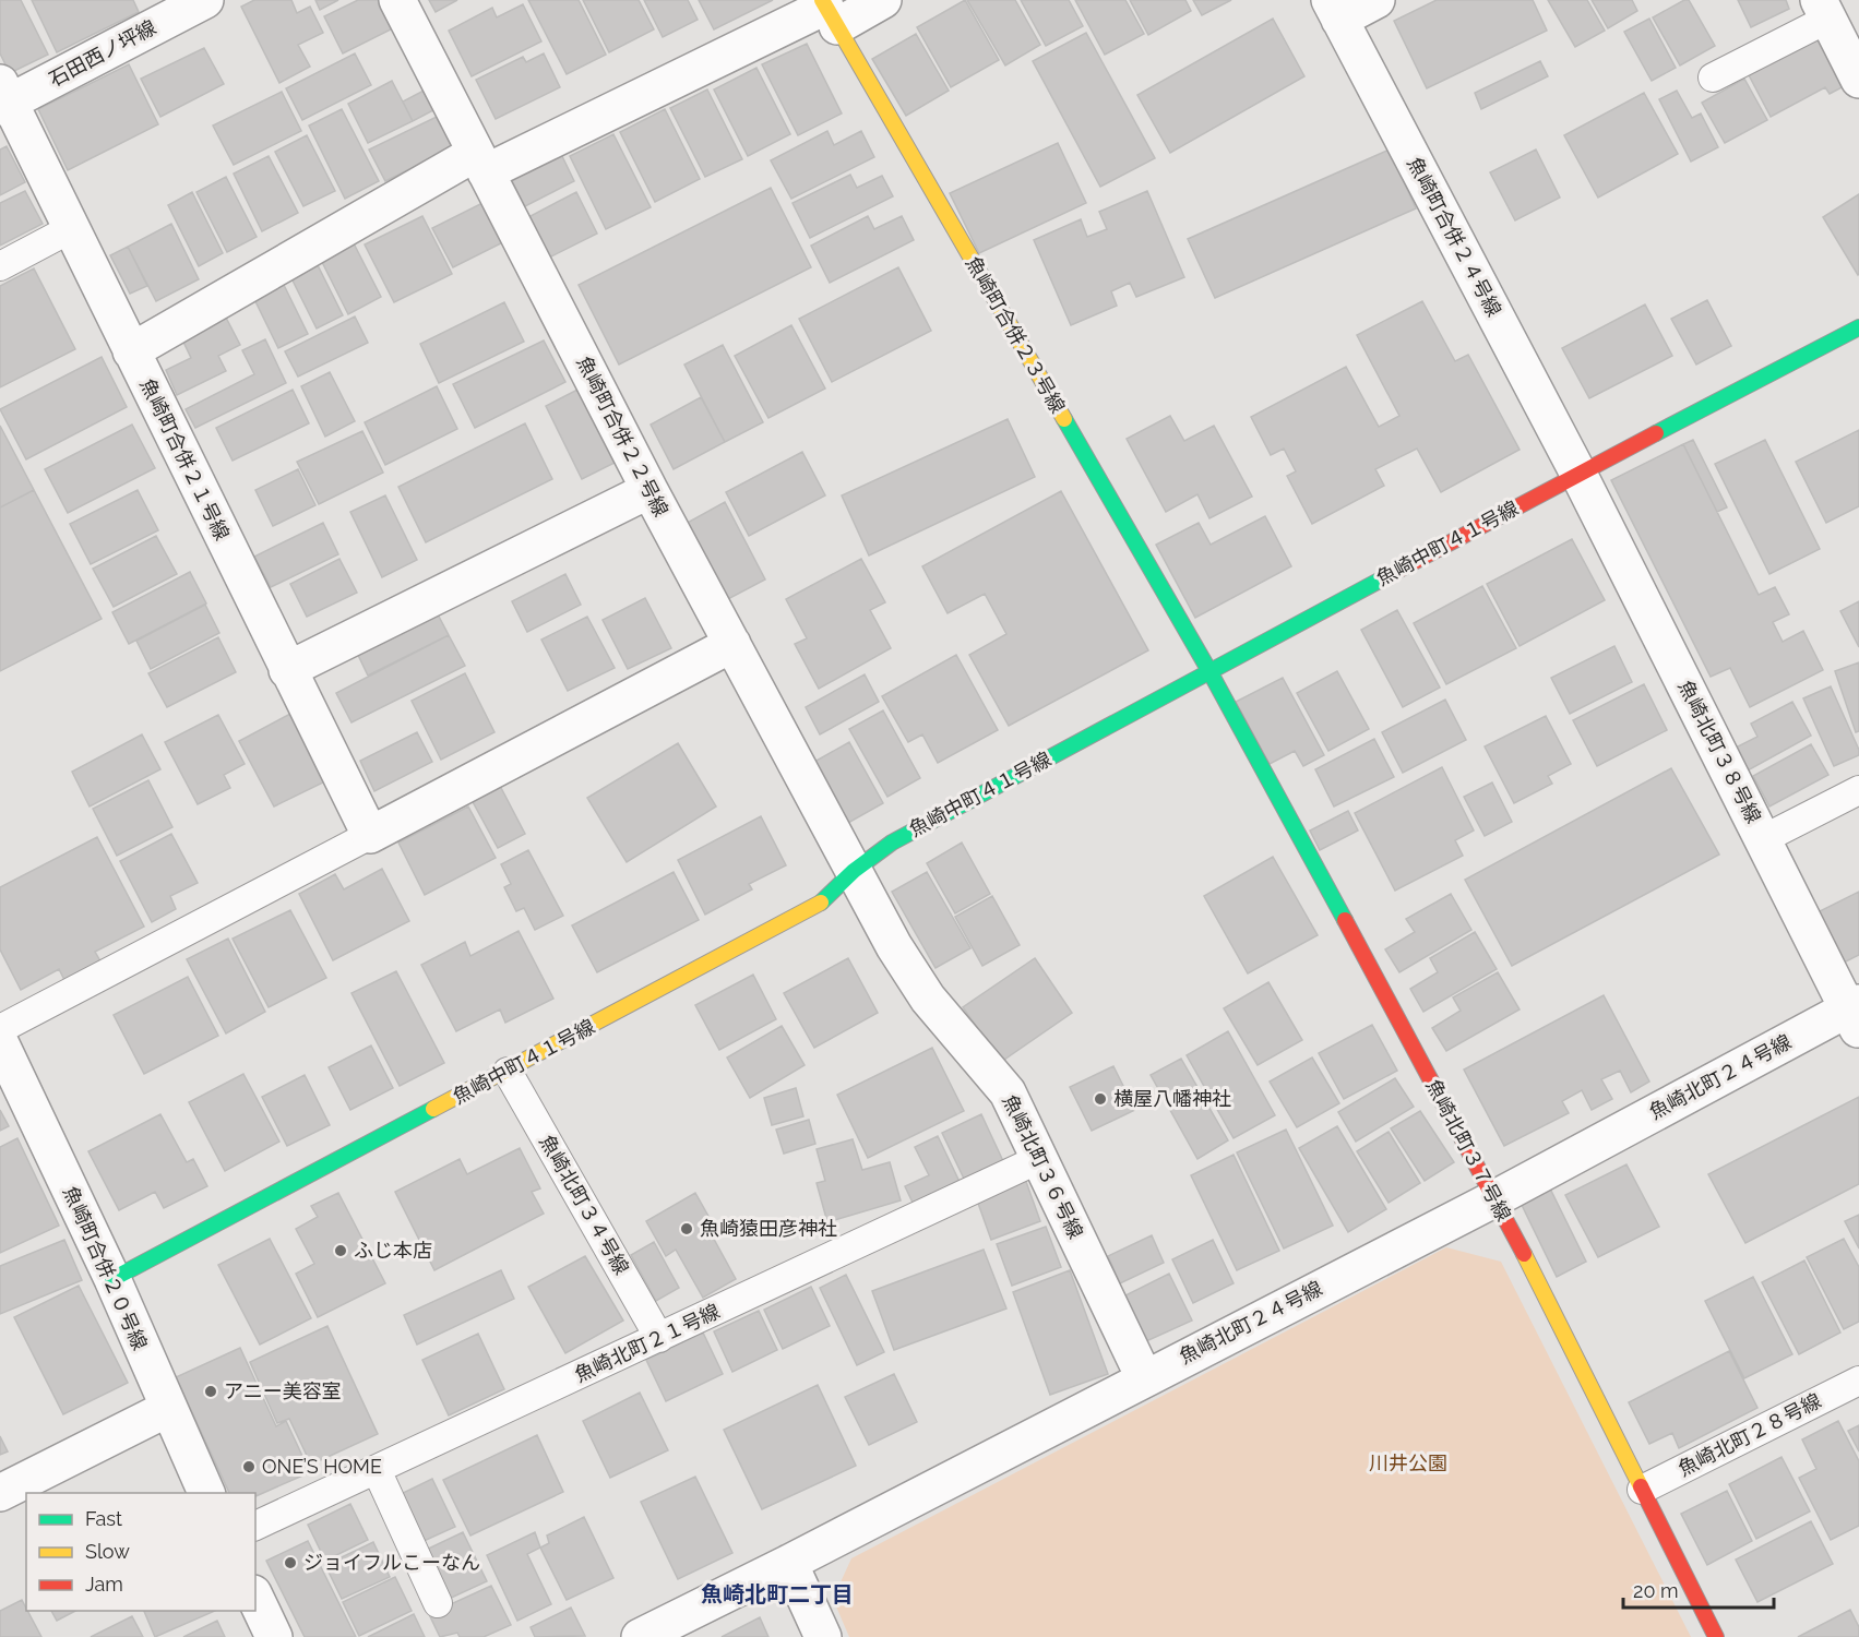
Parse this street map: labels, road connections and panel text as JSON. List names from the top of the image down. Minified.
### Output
{"streets":{"street":["石田西ノ坪線","魚崎町合併２４号線","魚崎町合併２３号線","魚崎町合併２２号線","魚崎町合併２１号線","魚崎中町４１号線","魚崎北町３８号線","魚崎北町２４号線","魚崎北町３７号線","魚崎北町３６号線","魚崎町合併２０号線"],"lane":["魚崎北町３４号線","魚崎北町２１号線","魚崎北町２８号線"]},"crossings":[["石田西ノ坪線","魚崎町合併２１号線"],["魚崎町合併２４号線","魚崎中町４１号線"],["魚崎町合併２４号線","魚崎北町３８号線"],["魚崎町合併２３号線","魚崎中町４１号線"],["魚崎町合併２３号線","魚崎北町３７号線"],["魚崎町合併２２号線","魚崎中町４１号線"],["魚崎町合併２２号線","魚崎北町３６号線"],["魚崎中町４１号線","魚崎北町３８号線"],["魚崎中町４１号線","魚崎北町３７号線"],["魚崎中町４１号線","魚崎北町３６号線"],["魚崎中町４１号線","魚崎北町３４号線"],["魚崎中町４１号線","魚崎町合併２０号線"],["魚崎北町３８号線","魚崎北町２４号線"],["魚崎北町２４号線","魚崎北町３７号線"],["魚崎北町２４号線","魚崎北町３６号線"],["魚崎北町３７号線","魚崎北町２８号線"],["魚崎北町３６号線","魚崎北町２１号線"],["魚崎北町３４号線","魚崎北町２１号線"]],"districts":["魚崎北町二丁目"],"parks":["川井公園"],"places":["横屋八幡神社","魚崎猿田彦神社","ふじ本店","アニー美容室","ONE’S HOME","ジョイフルこーなん"],"legend":["Fast","Slow","Jam"],"scale_bar":"20 m"}
